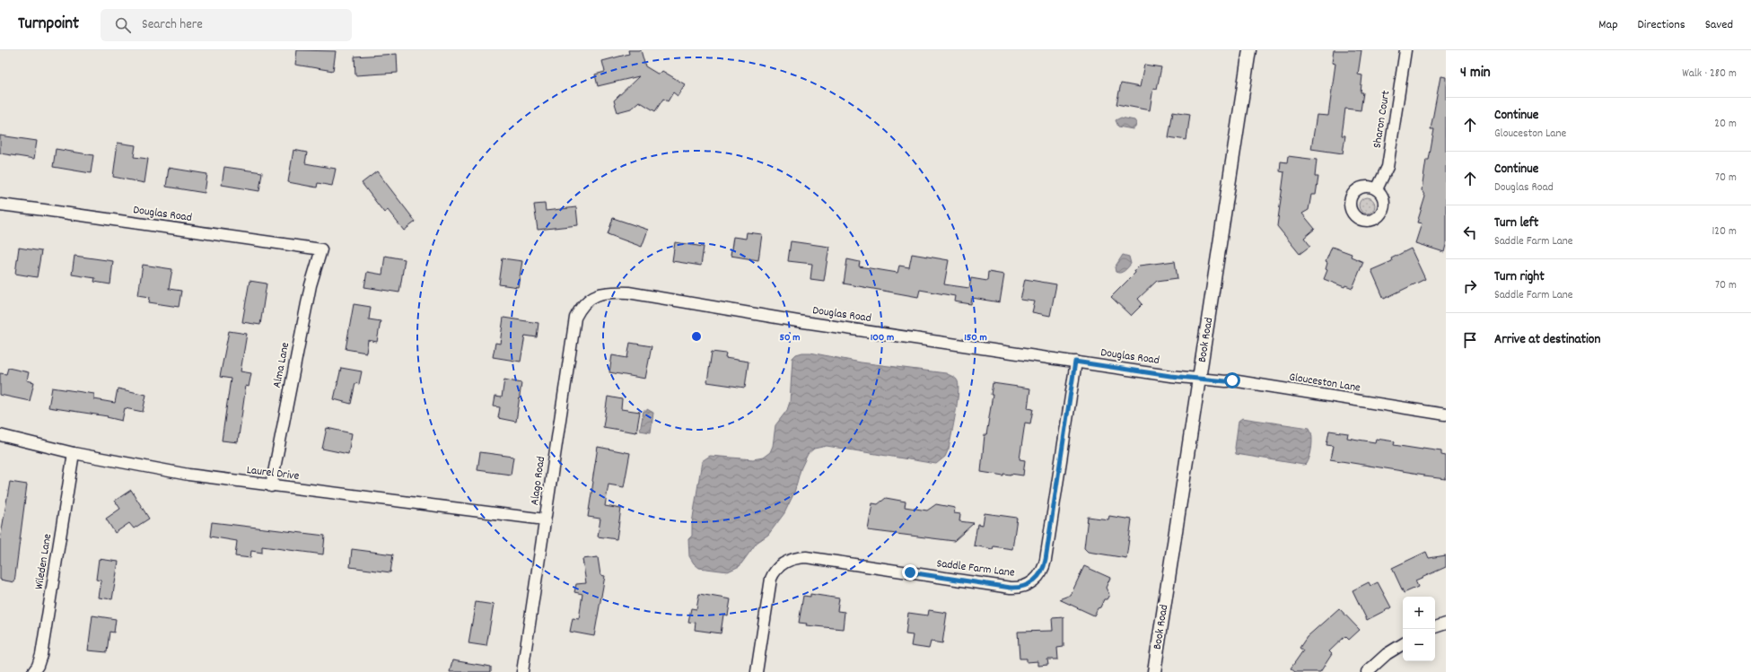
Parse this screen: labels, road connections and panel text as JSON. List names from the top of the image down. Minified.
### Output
{"streets":{"street":["Sharon Court","Douglas Road","Book Road","Alma Lane","Glouceston Lane","Laurel Drive","Alago Road","Wileden Lane","Saddle Farm Lane"]},"crossings":[["Douglas Road","Book Road"],["Douglas Road","Alma Lane"],["Douglas Road","Glouceston Lane"],["Douglas Road","Alago Road"],["Douglas Road","Saddle Farm Lane"],["Book Road","Glouceston Lane"],["Alma Lane","Laurel Drive"],["Laurel Drive","Alago Road"],["Laurel Drive","Wileden Lane"]],"page":{"header":"Turnpoint","search":"Search here","nav":["Map","Directions","Saved"],"heading":["4 min","Walk · 280 m"],"list":[["Continue","Glouceston Lane","20 m"],["Continue","Douglas Road","70 m"],["Turn left","Saddle Farm Lane","120 m"],["Turn right","Saddle Farm Lane","70 m"],"Arrive at destination"],"map_buttons":["+","−"]},"rings":["50 m","100 m","150 m"]}
